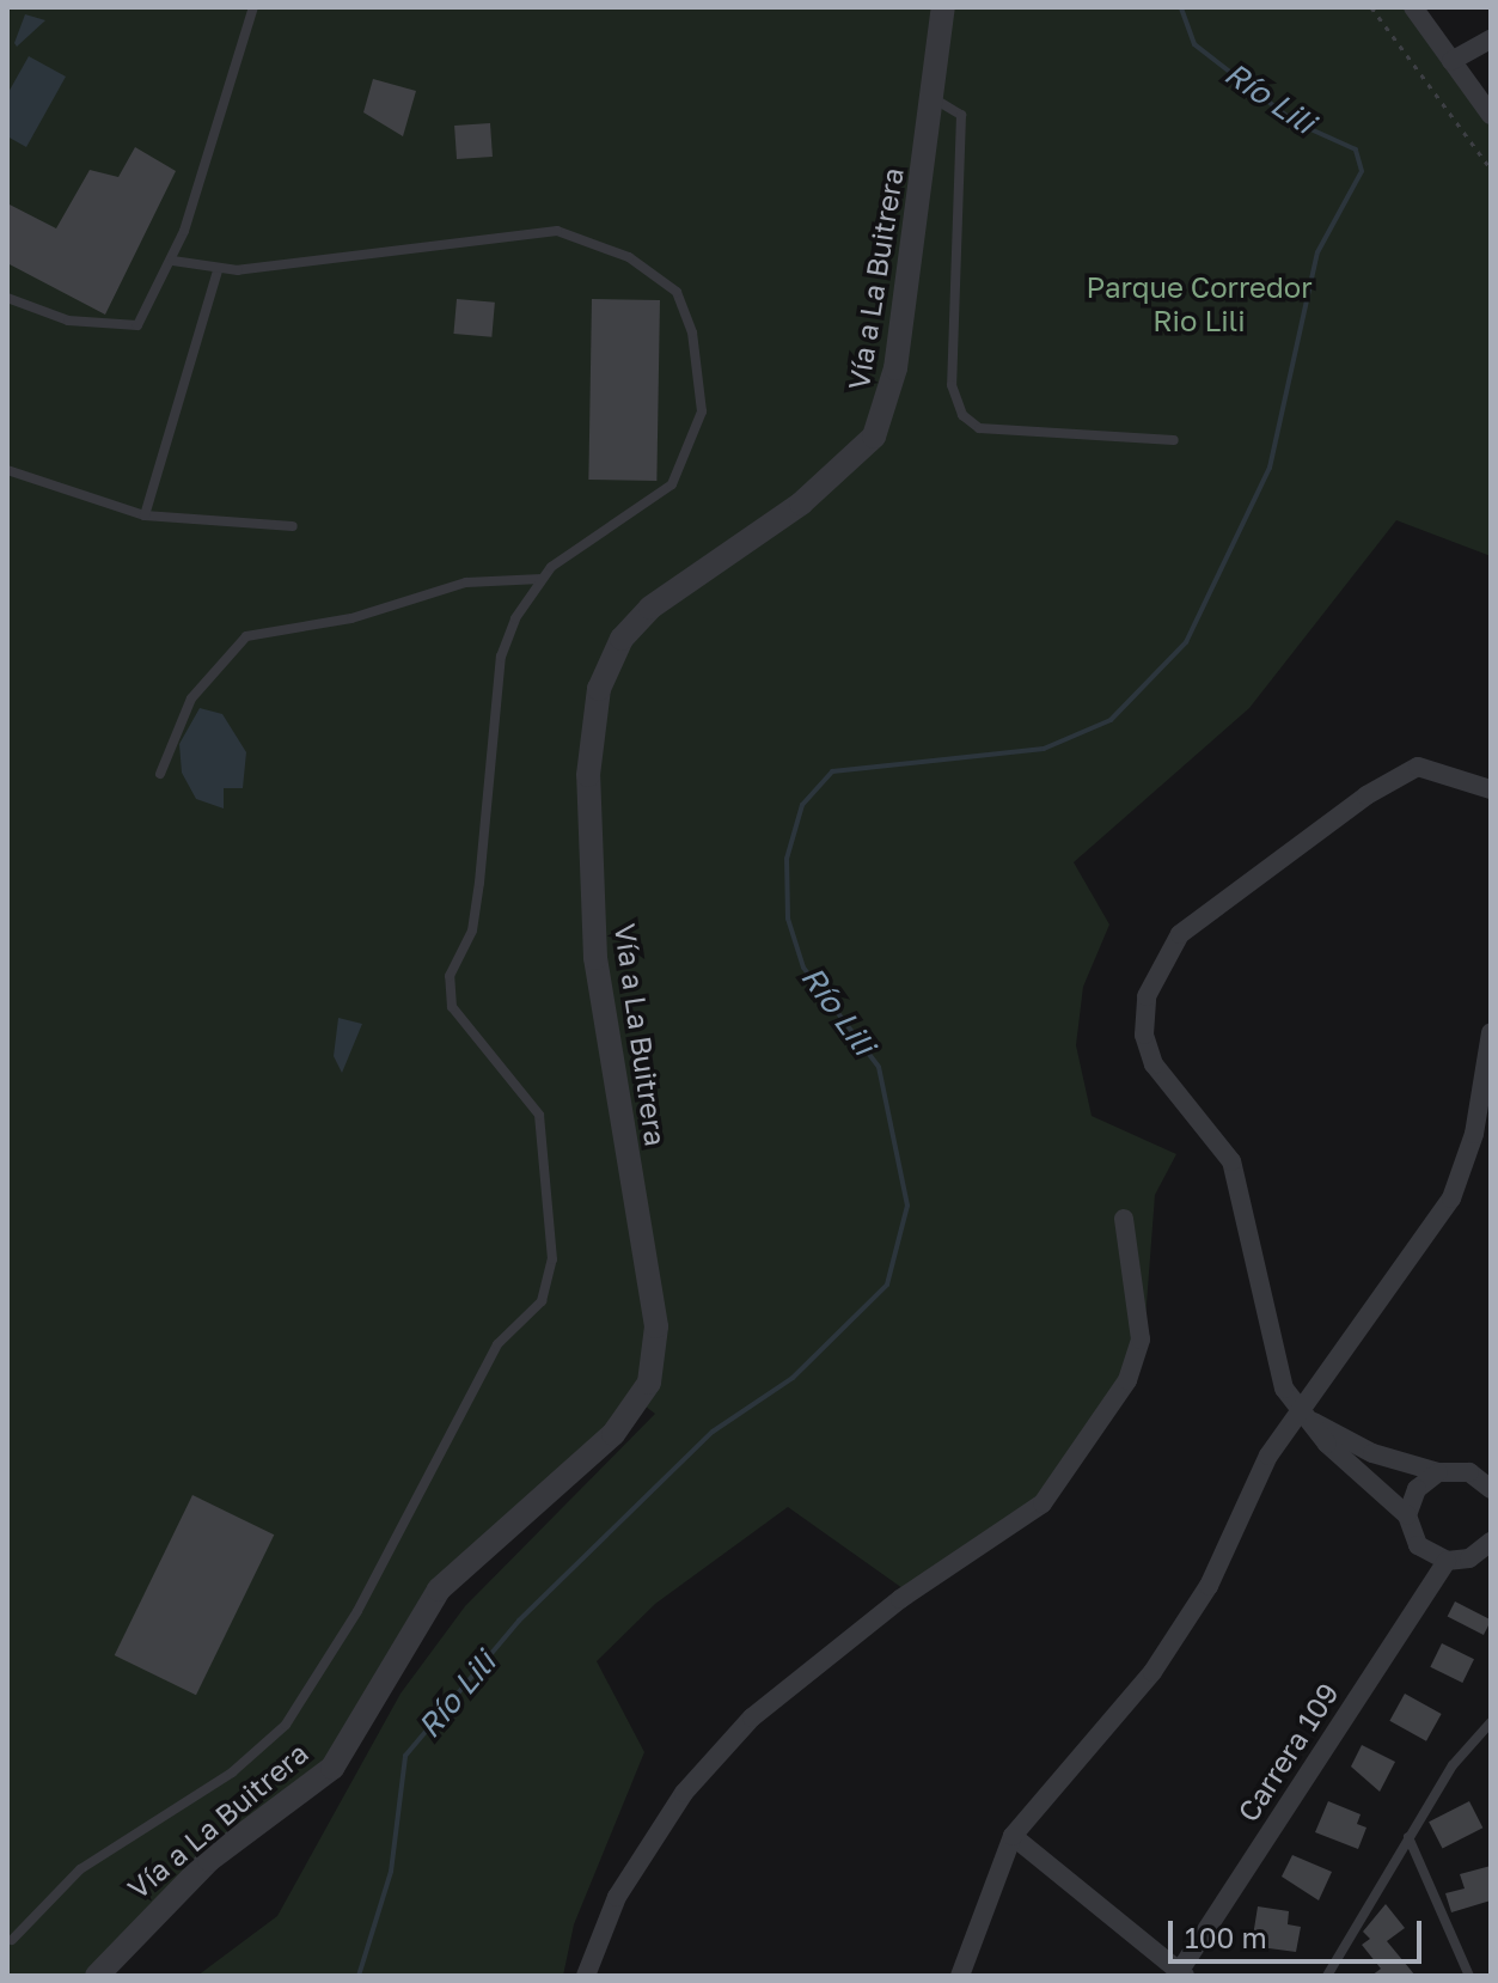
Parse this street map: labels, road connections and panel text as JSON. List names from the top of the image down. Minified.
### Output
{"streets":{"street":["Vía a La Buitrera","Carrera 109"]},"water":["Río Lili"],"parks":["Parque Corredor Rio Lili"],"scale_bar":"100 m"}
